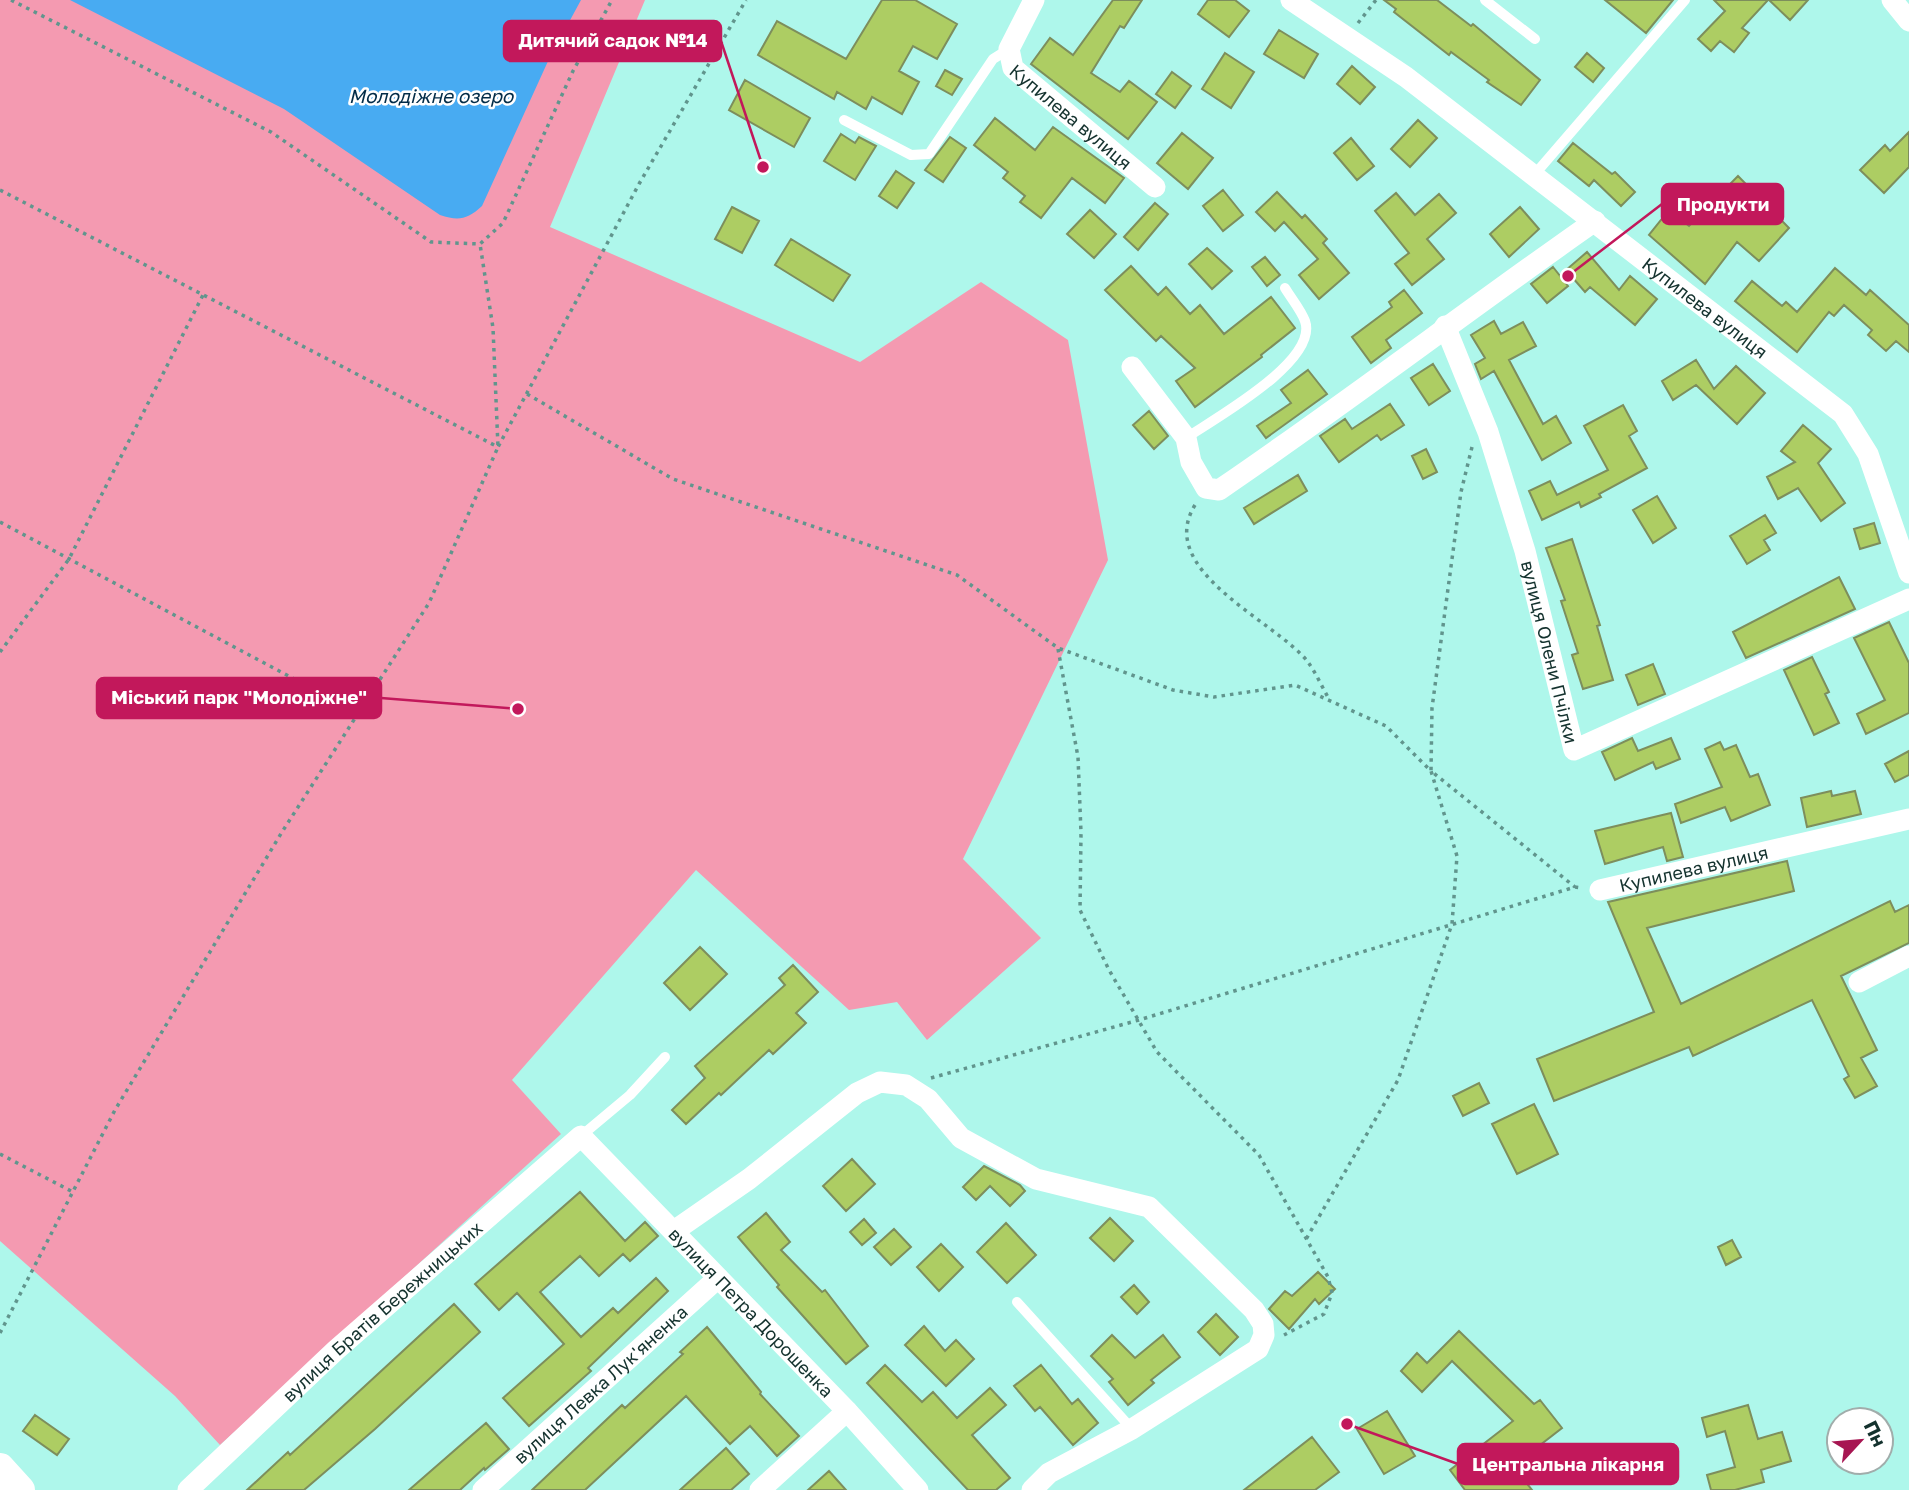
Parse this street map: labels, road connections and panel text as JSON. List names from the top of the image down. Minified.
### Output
{"streets":{"street":["Купилева вулиця","вулиця Олени Пчілки","вулиця Братів Бережницьких","вулиця Петра Дорошенка","вулиця Левка Лук'яненка"]},"crossings":[["вулиця Братів Бережницьких","вулиця Петра Дорошенка"],["вулиця Петра Дорошенка","вулиця Левка Лук'яненка"]],"water":["Молодіжне озеро"],"places":["Дитячий садок №14","Продукти","Міський парк \"Молодіжне\"","Центральна лікарня"],"north":"top right"}
